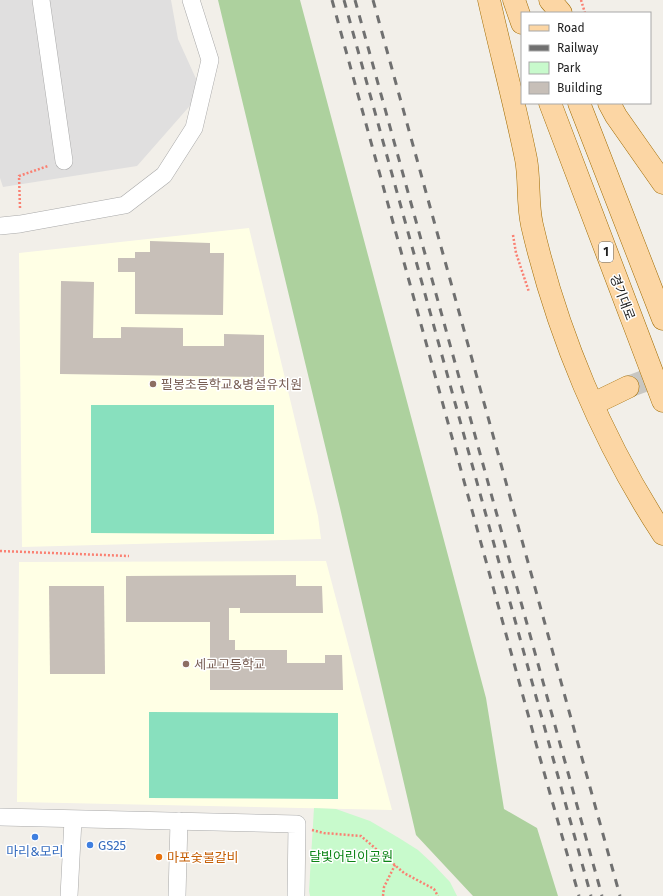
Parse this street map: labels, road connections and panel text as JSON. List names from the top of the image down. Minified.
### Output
{"streets":{"main road":["1","경기대로"]},"parks":["달빛어린이공원"],"places":["필봉초등학교&병설유치원","세교고등학교","마리&모리","GS25","마포숯불갈비"],"legend":["Road","Railway","Park","Building"]}
